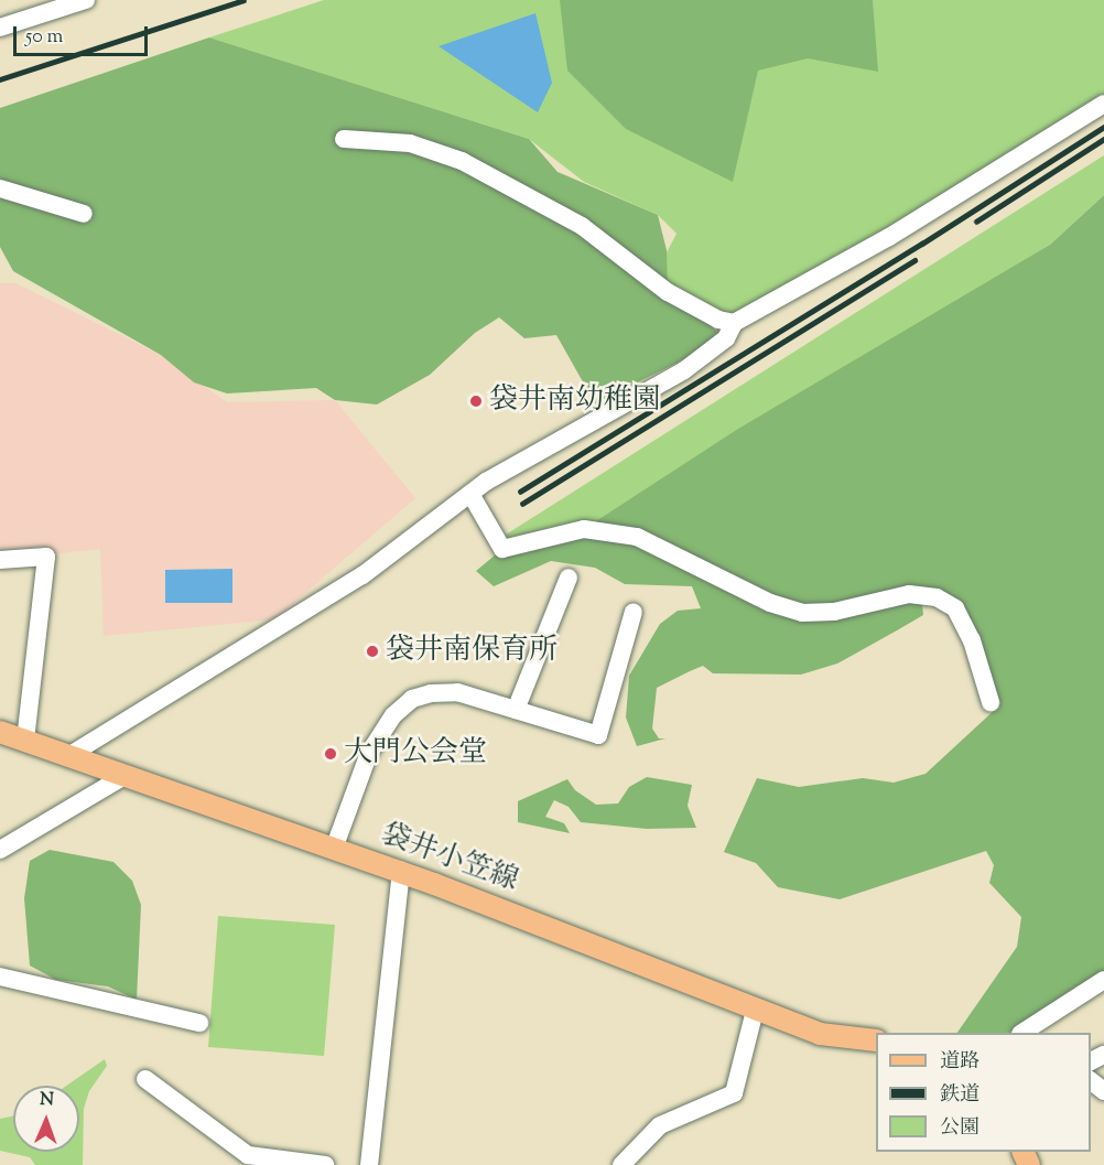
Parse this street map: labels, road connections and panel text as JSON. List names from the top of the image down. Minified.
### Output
{"streets":{"main road":["袋井小笠線"]},"places":["袋井南幼稚園","袋井南保育所","大門公会堂"],"legend":["道路","鉄道","公園"],"scale_bar":"50 m","north":"top"}
